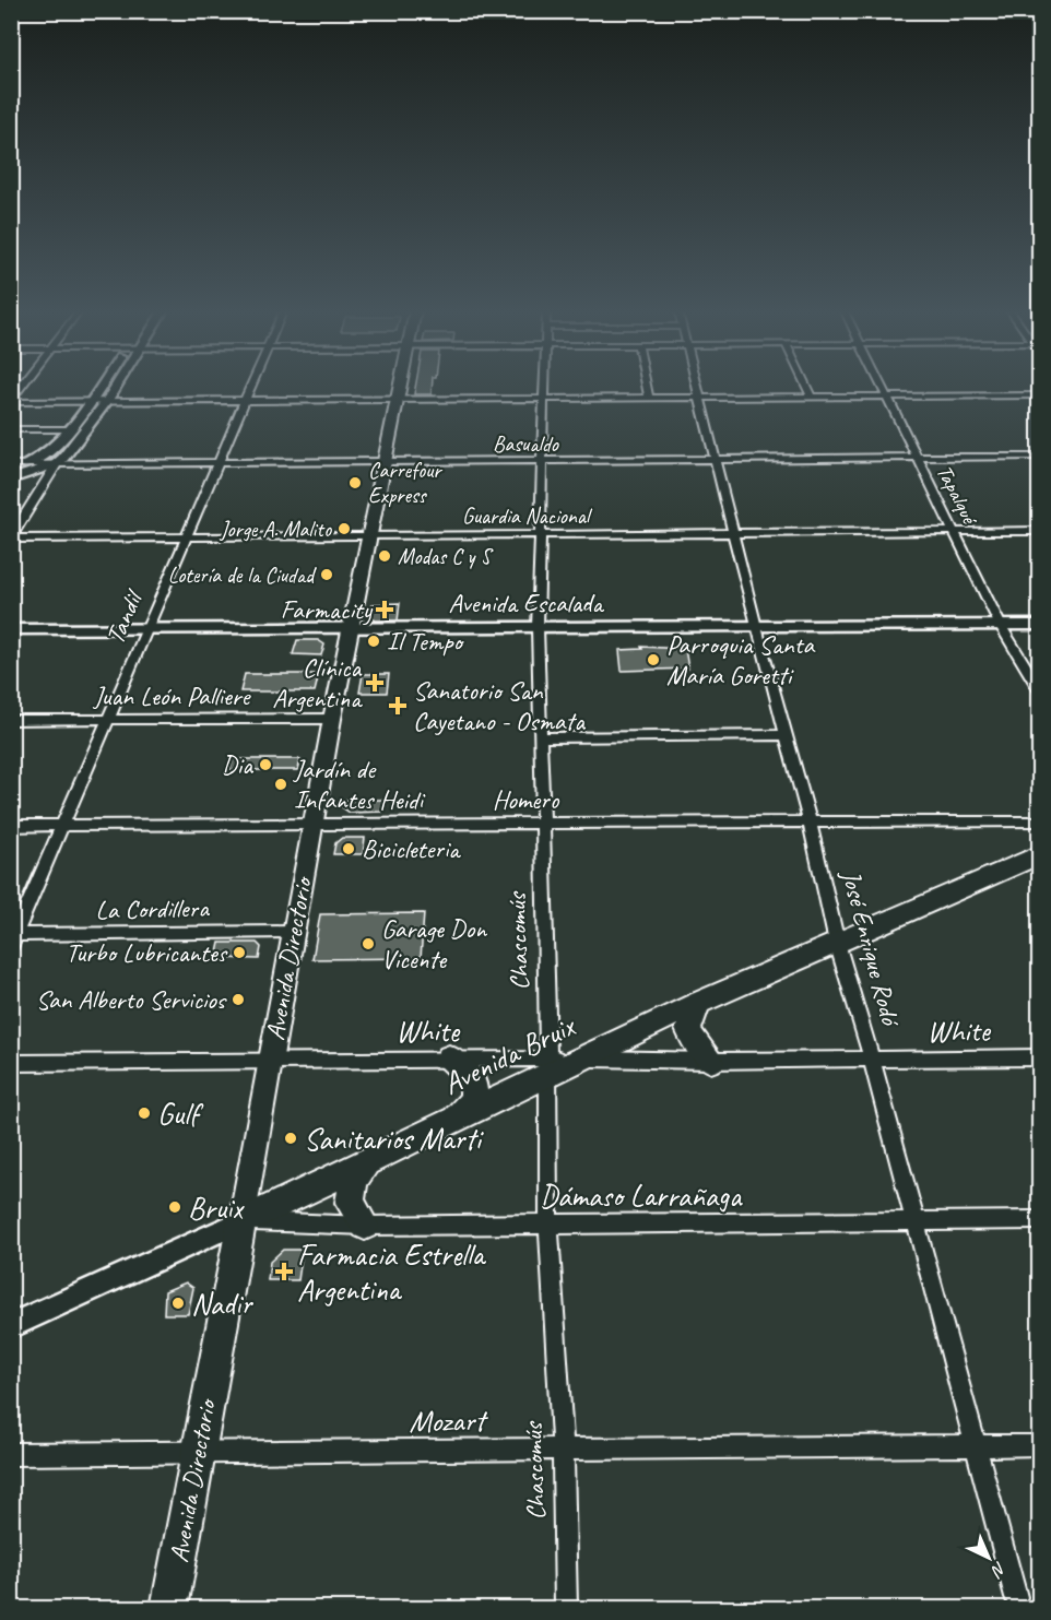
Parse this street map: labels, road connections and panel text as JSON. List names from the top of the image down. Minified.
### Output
{"streets":{"main road":["Avenida Directorio","Avenida Bruix"],"street":["Basualdo","Tapalqué","Guardia Nacional","Avenida Escalada","Tandil","Juan León Palliere","Homero","La Cordillera","Chascomús","José Enrique Rodó","White","Dámaso Larrañaga","Mozart"]},"crossings":[["Basualdo","Tapalqué"],["Basualdo","Tandil"],["Basualdo","Chascomús"],["Basualdo","José Enrique Rodó"],["Basualdo","Avenida Directorio"],["Tapalqué","Guardia Nacional"],["Tapalqué","Avenida Escalada"],["Guardia Nacional","Tandil"],["Guardia Nacional","Chascomús"],["Guardia Nacional","José Enrique Rodó"],["Guardia Nacional","Avenida Directorio"],["Avenida Escalada","Tandil"],["Avenida Escalada","Chascomús"],["Avenida Escalada","José Enrique Rodó"],["Avenida Escalada","Avenida Directorio"],["Tandil","Juan León Palliere"],["Tandil","Homero"],["Tandil","La Cordillera"],["Juan León Palliere","Avenida Directorio"],["Homero","Chascomús"],["Homero","José Enrique Rodó"],["Homero","Avenida Directorio"],["La Cordillera","Avenida Directorio"],["Chascomús","White"],["Chascomús","Avenida Bruix"],["Chascomús","Dámaso Larrañaga"],["Chascomús","Mozart"],["José Enrique Rodó","White"],["José Enrique Rodó","Avenida Bruix"],["José Enrique Rodó","Dámaso Larrañaga"],["José Enrique Rodó","Mozart"],["Avenida Directorio","White"],["Avenida Directorio","Avenida Bruix"],["Avenida Directorio","Dámaso Larrañaga"],["Avenida Directorio","Mozart"],["White","Avenida Bruix"],["Avenida Bruix","Dámaso Larrañaga"]],"places":{"other":["Carrefour Express","Jorge A. Malito","Modas C y S","Lotería de la Ciudad","Il Tempo","Parroquia Santa María Goretti","Dia","Jardín de Infantes Heidi","Bicicleteria","Garage Don Vicente","Turbo Lubricantes","San Alberto Servicios","Gulf","Sanitarios Marti","Bruix","Nadir"],"health":["Farmacity","Clínica Argentina","Sanatorio San Cayetano - Osmata","Farmacia Estrella Argentina"]},"north":"bottom right"}
